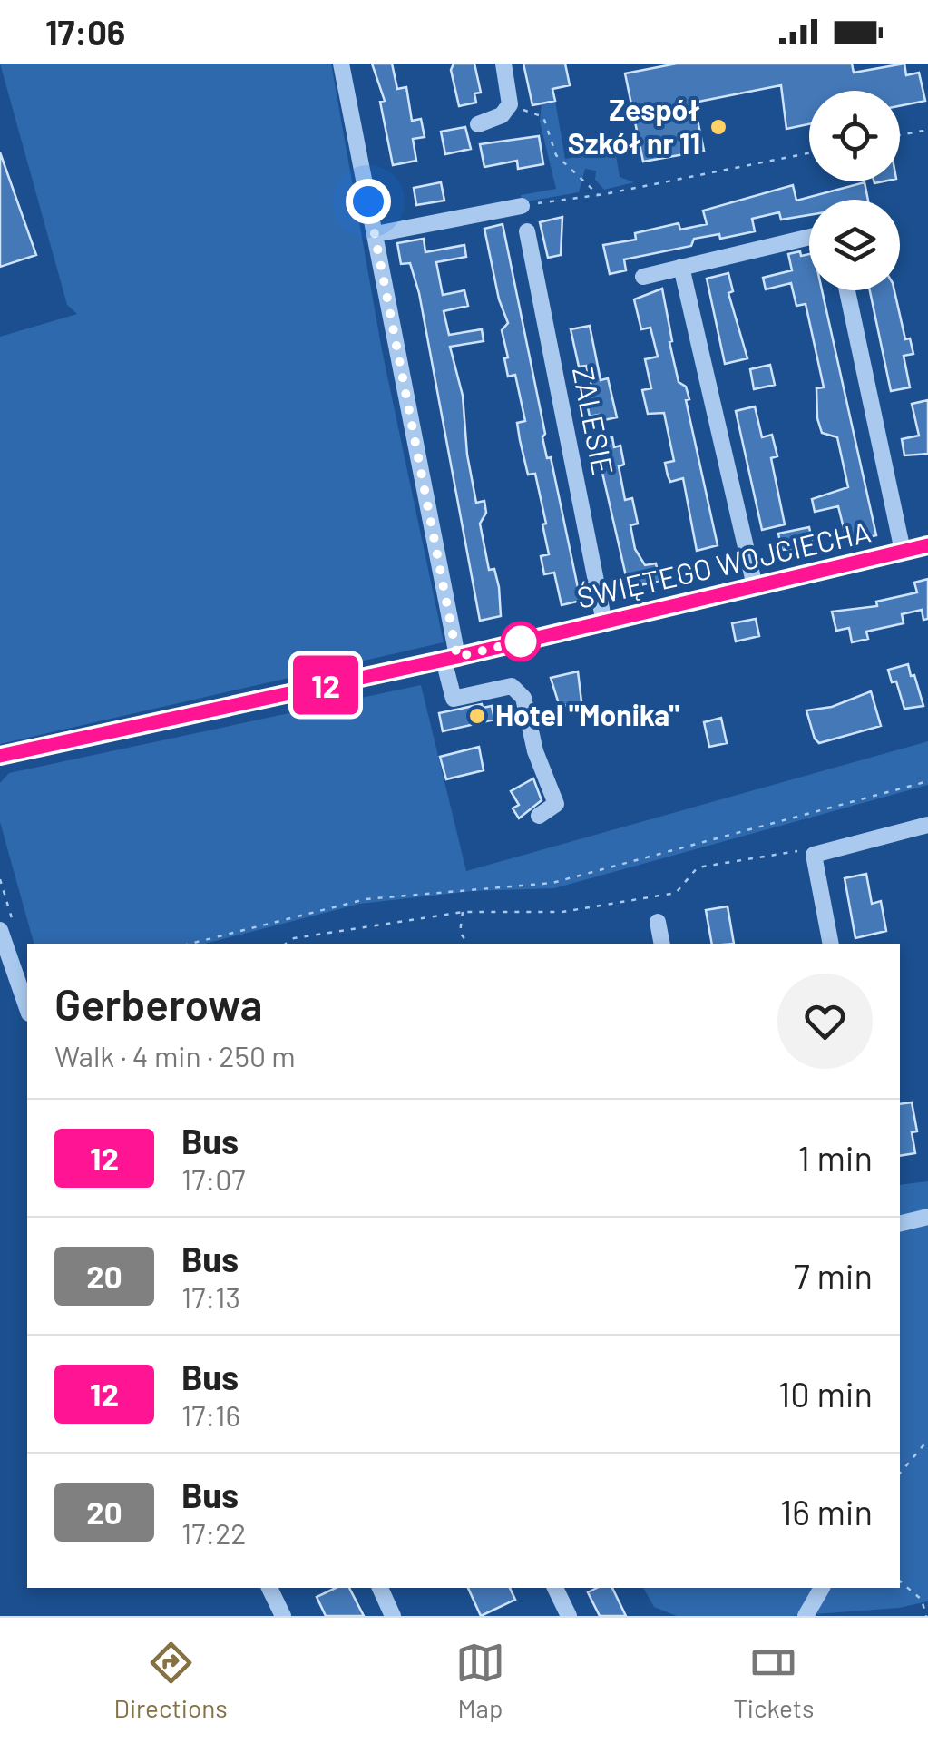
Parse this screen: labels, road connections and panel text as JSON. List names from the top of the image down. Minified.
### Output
{"streets":{"street":["ZALESIE","ŚWIĘTEGO WOJCIECHA"]},"crossings":[["ZALESIE","ŚWIĘTEGO WOJCIECHA"]],"places":["Zespół Szkół nr 11","Hotel \"Monika\""],"lines":["bus line 12"],"page":{"status":"17:06","on_map":"12","heading":["Gerberowa","Walk · 4 min · 250 m"],"list":[{"mark":"12","name":"Bus","note":"17:07","value":"1 min"},{"mark":"20","name":"Bus","note":"17:13","value":"7 min"},{"mark":"12","name":"Bus","note":"17:16","value":"10 min"},{"mark":"20","name":"Bus","note":"17:22","value":"16 min"}],"tabs":["Directions","Map","Tickets"]}}
